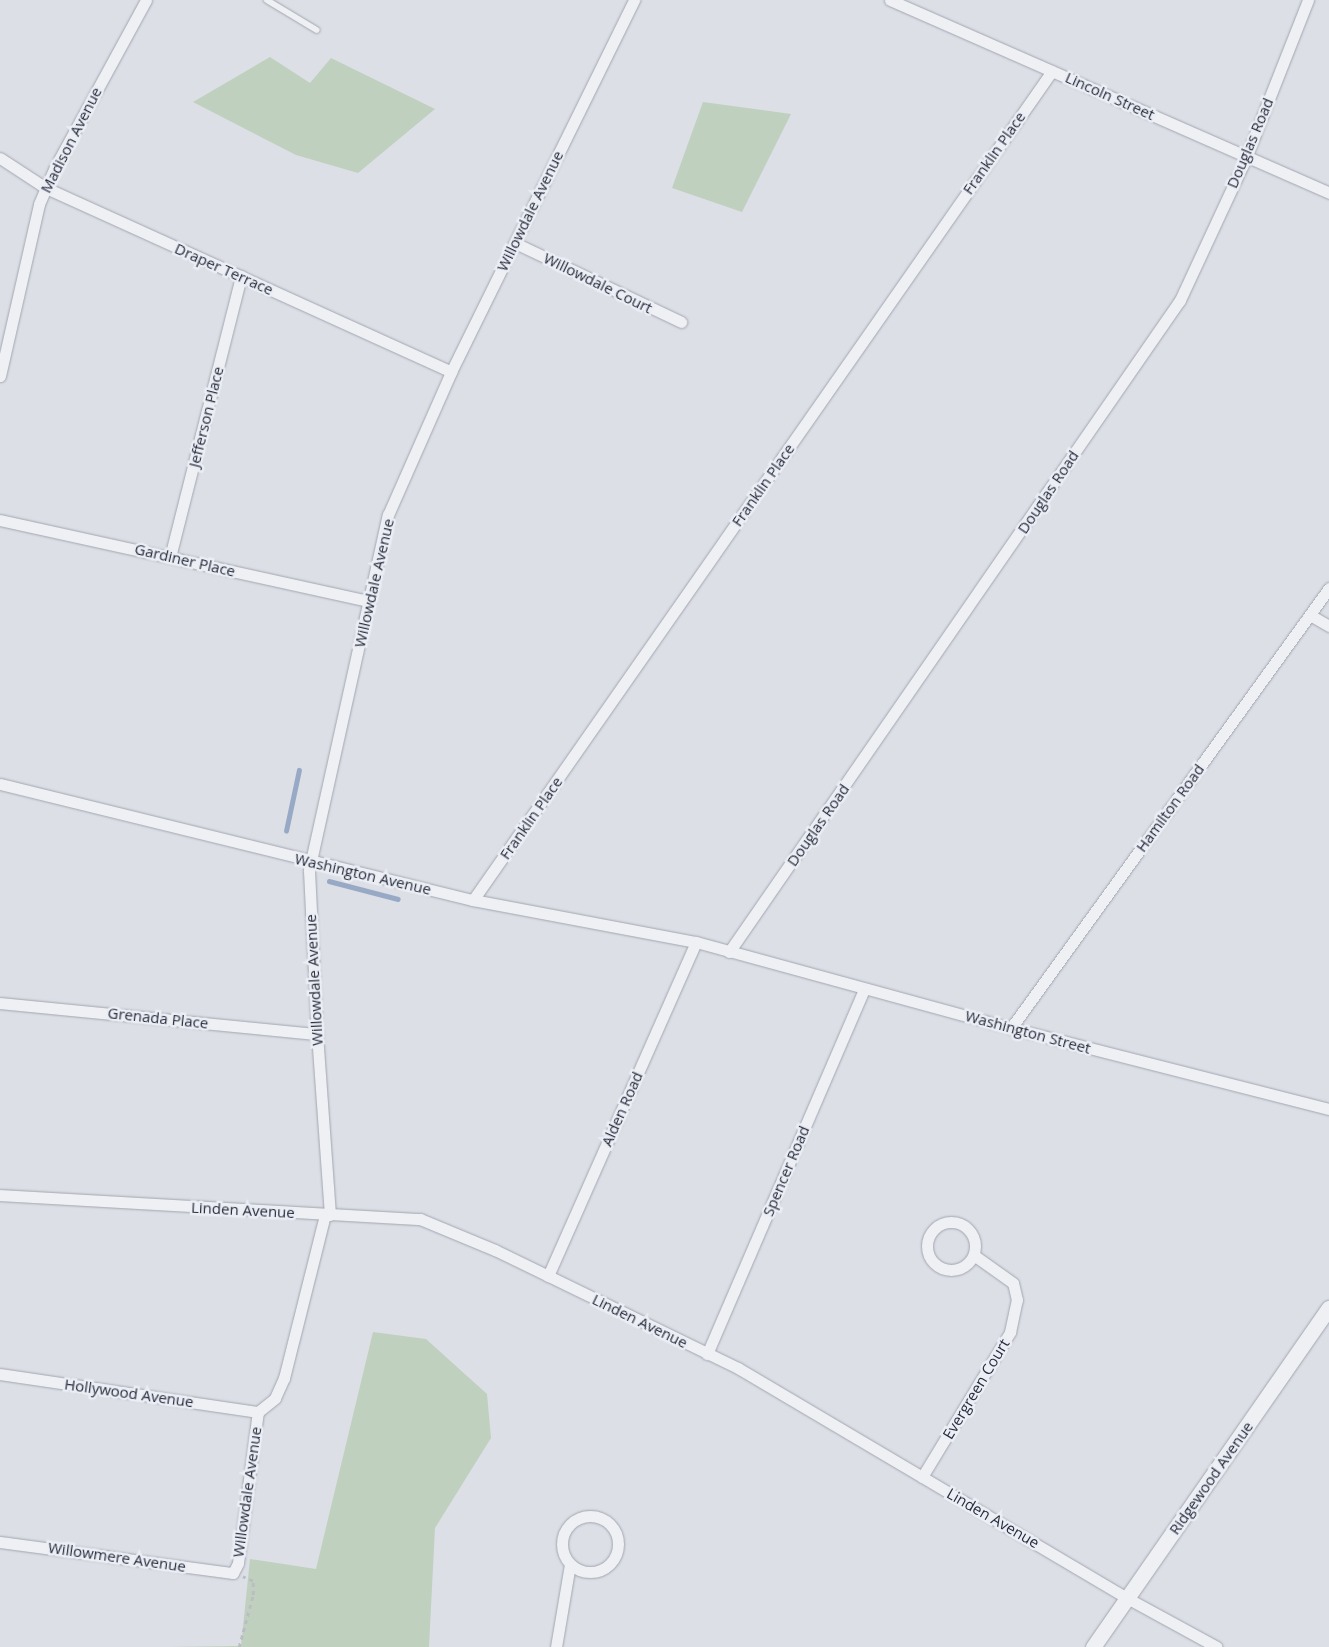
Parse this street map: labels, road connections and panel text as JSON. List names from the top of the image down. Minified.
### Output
{"streets":{"street":["Lincoln Street","Madison Avenue","Douglas Road","Franklin Place","Willowdale Avenue","Draper Terrace","Willowdale Court","Jefferson Place","Gardiner Place","Hamilton Road","Washington Avenue","Grenada Place","Washington Street","Alden Road","Spencer Road","Linden Avenue","Evergreen Court","Hollywood Avenue","Ridgewood Avenue","Willowmere Avenue"]},"crossings":[["Lincoln Street","Douglas Road"],["Lincoln Street","Franklin Place"],["Madison Avenue","Draper Terrace"],["Douglas Road","Washington Avenue"],["Douglas Road","Washington Street"],["Franklin Place","Washington Avenue"],["Willowdale Avenue","Draper Terrace"],["Willowdale Avenue","Willowdale Court"],["Willowdale Avenue","Gardiner Place"],["Willowdale Avenue","Washington Avenue"],["Willowdale Avenue","Grenada Place"],["Willowdale Avenue","Linden Avenue"],["Willowdale Avenue","Hollywood Avenue"],["Willowdale Avenue","Willowmere Avenue"],["Draper Terrace","Jefferson Place"],["Jefferson Place","Gardiner Place"],["Hamilton Road","Washington Street"],["Washington Avenue","Washington Street"],["Washington Avenue","Alden Road"],["Washington Street","Spencer Road"],["Alden Road","Linden Avenue"],["Spencer Road","Linden Avenue"],["Linden Avenue","Evergreen Court"],["Linden Avenue","Ridgewood Avenue"]]}
